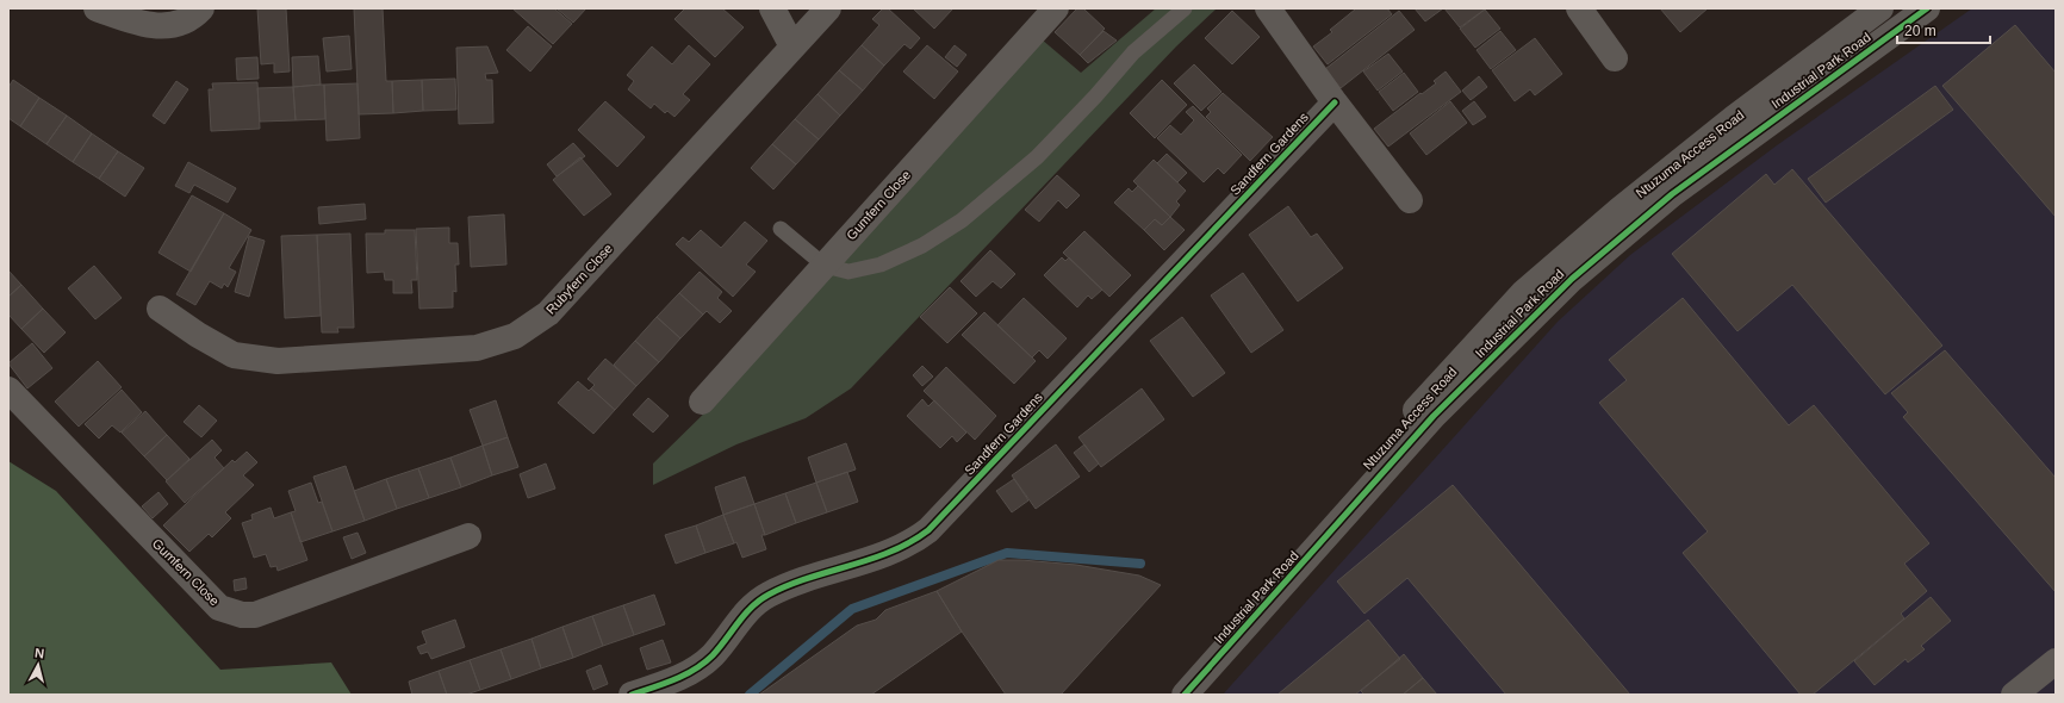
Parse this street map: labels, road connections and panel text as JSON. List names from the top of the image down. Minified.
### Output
{"streets":{"street":["Industrial Park Road","Sandfern Gardens","Ntuzuma Access Road","Gumfern Close","Rubyfern Close"]},"scale_bar":"20 m","north":"top"}
